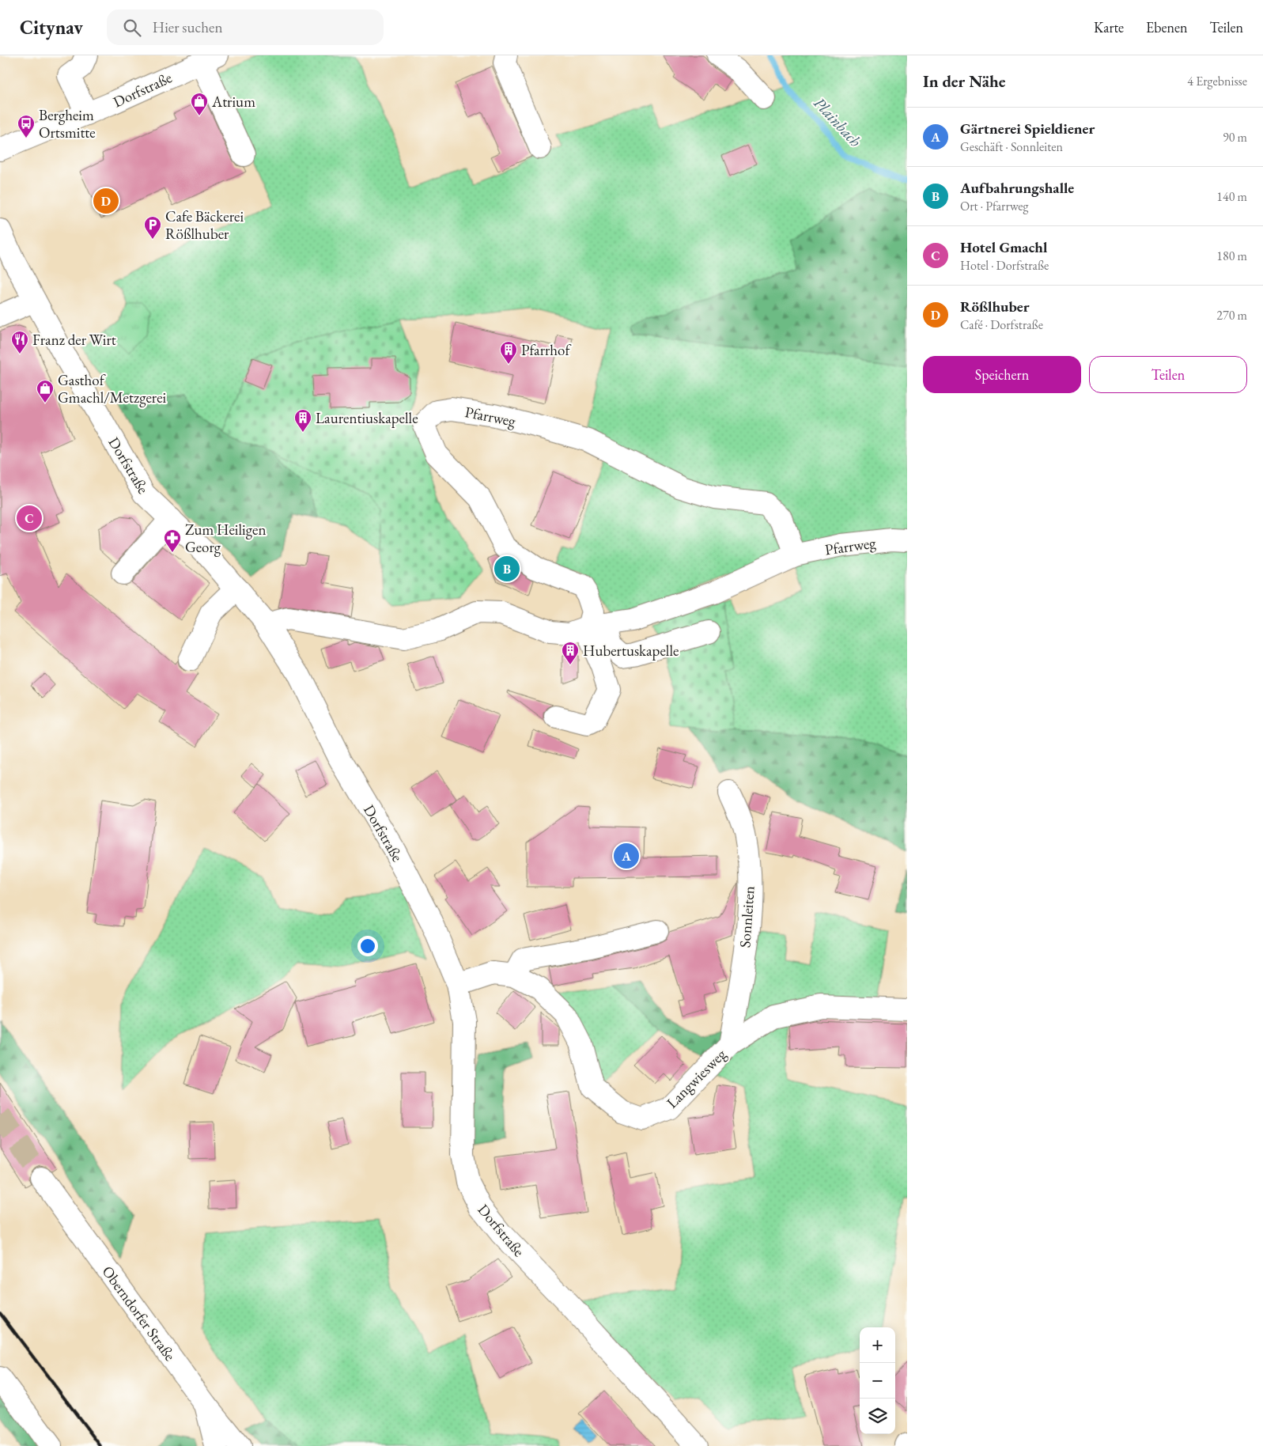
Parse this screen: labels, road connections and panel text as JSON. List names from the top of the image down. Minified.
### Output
{"streets":{"street":["Dorfstraße","Pfarrweg","Sonnleiten","Langwiesweg","Oberndorfer Straße"]},"crossings":[["Dorfstraße","Pfarrweg"],["Dorfstraße","Langwiesweg"],["Sonnleiten","Langwiesweg"]],"water":["Plainbach"],"places":{"shop":["Atrium","Gasthof Gmachl/Metzgerei"],"bus stop":["Bergheim Ortsmitte"],"parking":["Cafe Bäckerei Rößlhuber"],"restaurant":["Franz der Wirt"],"building":["Pfarrhof","Laurentiuskapelle","Hubertuskapelle"],"pharmacy":["Zum Heiligen Georg"]},"page":{"header":"Citynav","search":"Hier suchen","nav":["Karte","Ebenen","Teilen"],"heading":["In der Nähe","4 Ergebnisse"],"list":[{"mark":"A","name":"Gärtnerei Spieldiener","note":"Geschäft · Sonnleiten","value":"90 m"},{"mark":"B","name":"Aufbahrungshalle","note":"Ort · Pfarrweg","value":"140 m"},{"mark":"C","name":"Hotel Gmachl","note":"Hotel · Dorfstraße","value":"180 m"},{"mark":"D","name":"Rößlhuber","note":"Café · Dorfstraße","value":"270 m"}],"pins":["D","C","B","A"],"buttons":["Speichern","Teilen"],"map_buttons":["+","−"]}}
